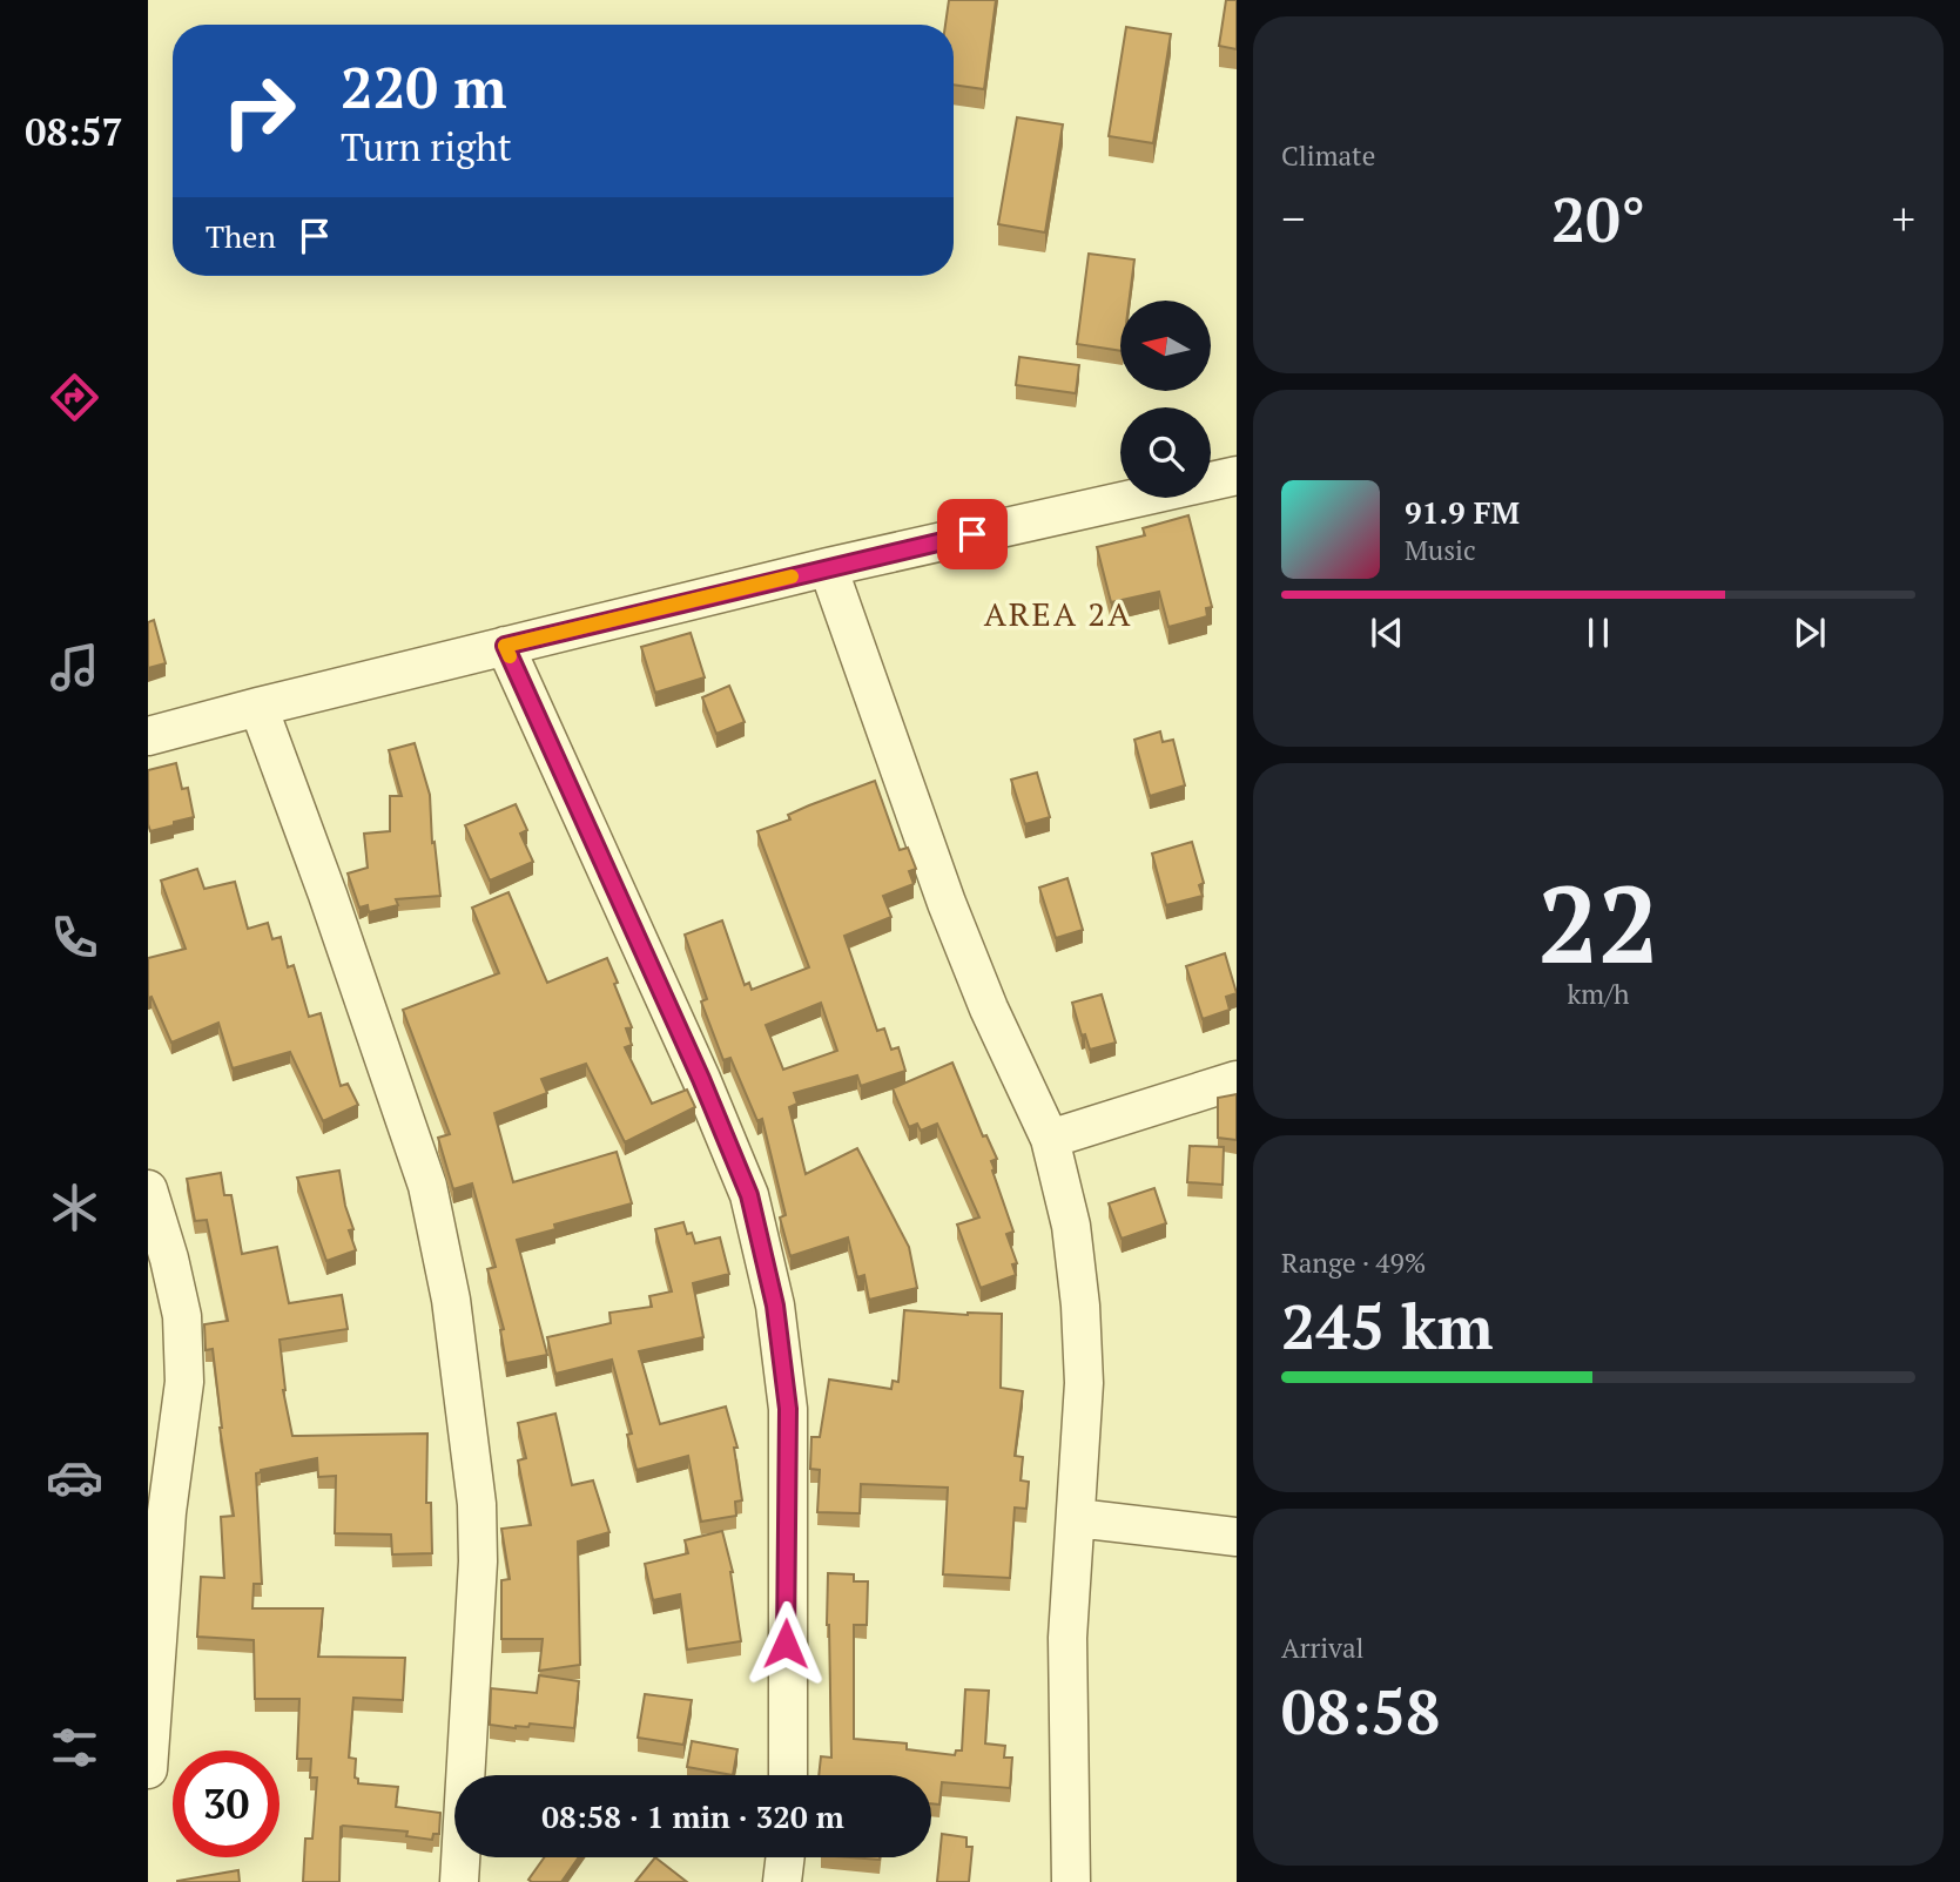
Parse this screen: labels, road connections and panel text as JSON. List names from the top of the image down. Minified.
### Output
{"districts":["AREA 2A"],"north":"left","page":{"tabs":"08:57","tile":["Climate",["22","km/h"],["Range · 49%","245 km"],["Arrival","08:58"]],"turn":["220 m","Turn right"],"heat":["−","20°","+"],"then":"Then","song":["91.9 FM","Music"],"limit":"30","trip":"08:58 · 1 min · 320 m"}}
